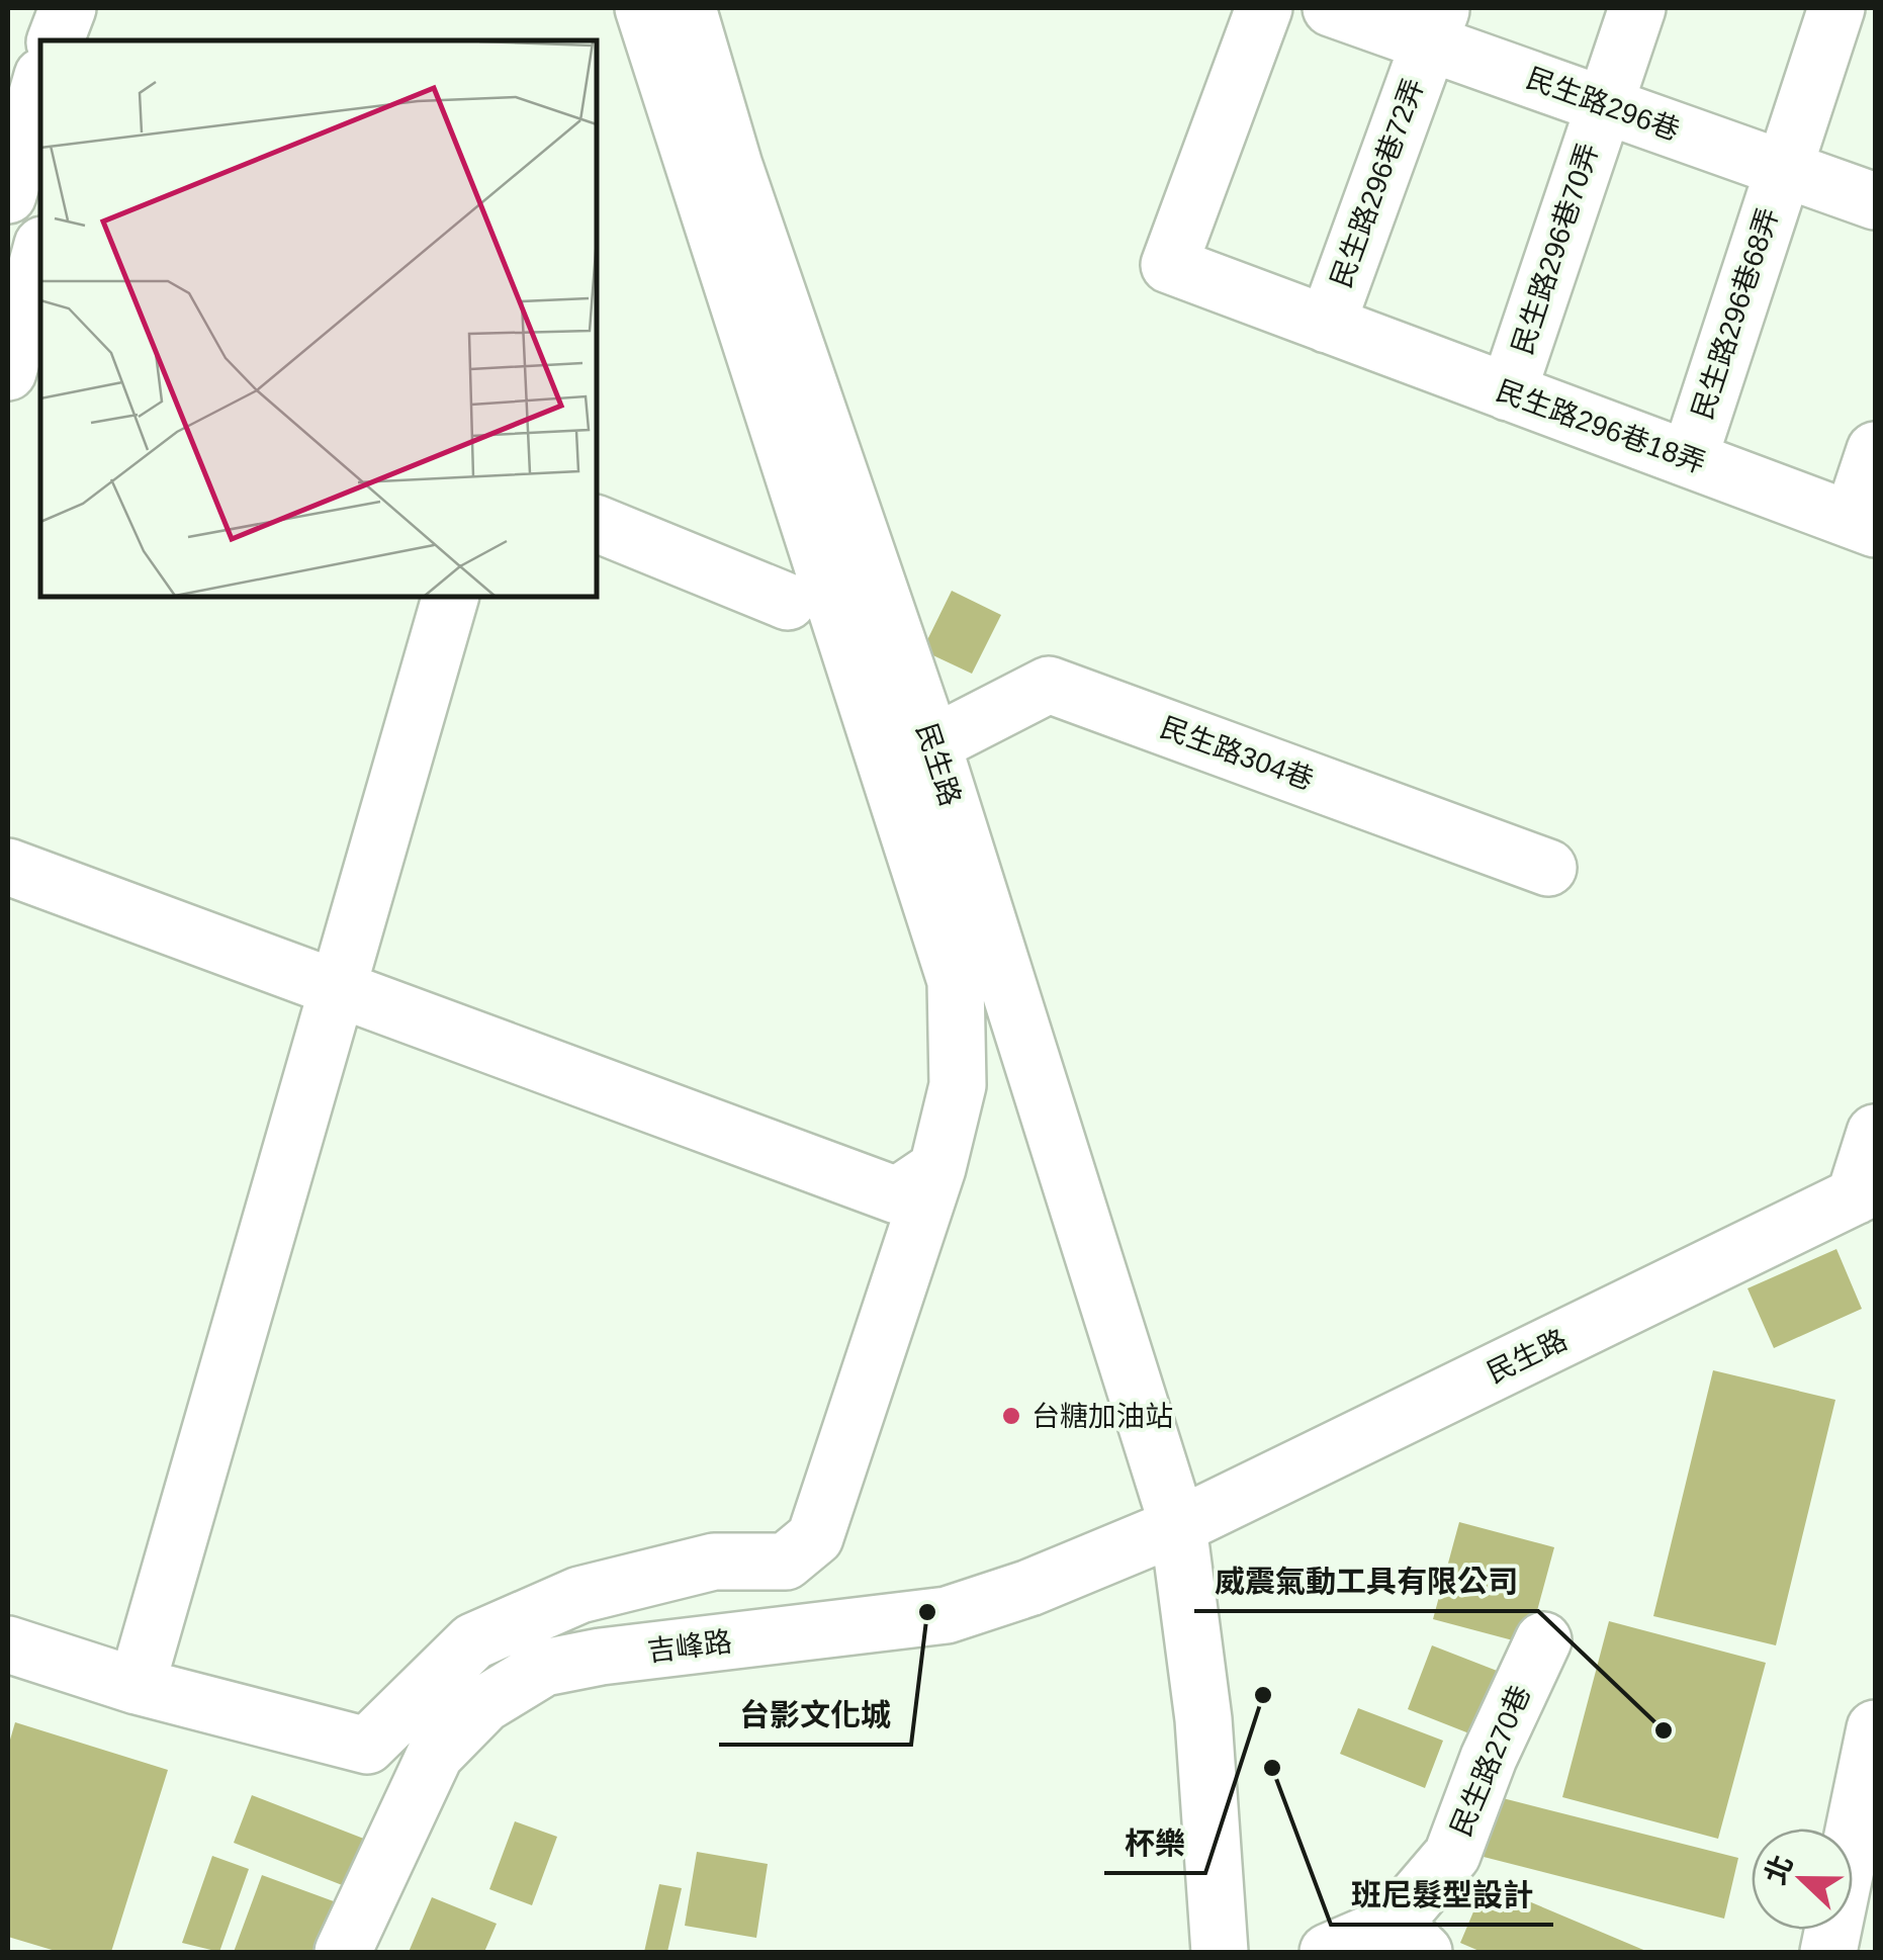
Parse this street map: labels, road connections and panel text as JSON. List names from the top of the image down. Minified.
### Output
{"streets":{"street":["民生路296巷","民生路296巷72弄","民生路296巷70弄","民生路296巷68弄","民生路296巷18弄","民生路304巷","民生路","吉峰路","民生路270巷"]},"crossings":[["民生路296巷","民生路296巷72弄"],["民生路296巷","民生路296巷70弄"],["民生路296巷","民生路296巷68弄"],["民生路296巷72弄","民生路296巷18弄"],["民生路296巷70弄","民生路296巷18弄"],["民生路296巷68弄","民生路296巷18弄"],["民生路304巷","民生路"],["民生路","吉峰路"]],"places":["台糖加油站","台影文化城","杯樂","威震氣動工具有限公司","班尼髮型設計"],"north":"left"}
